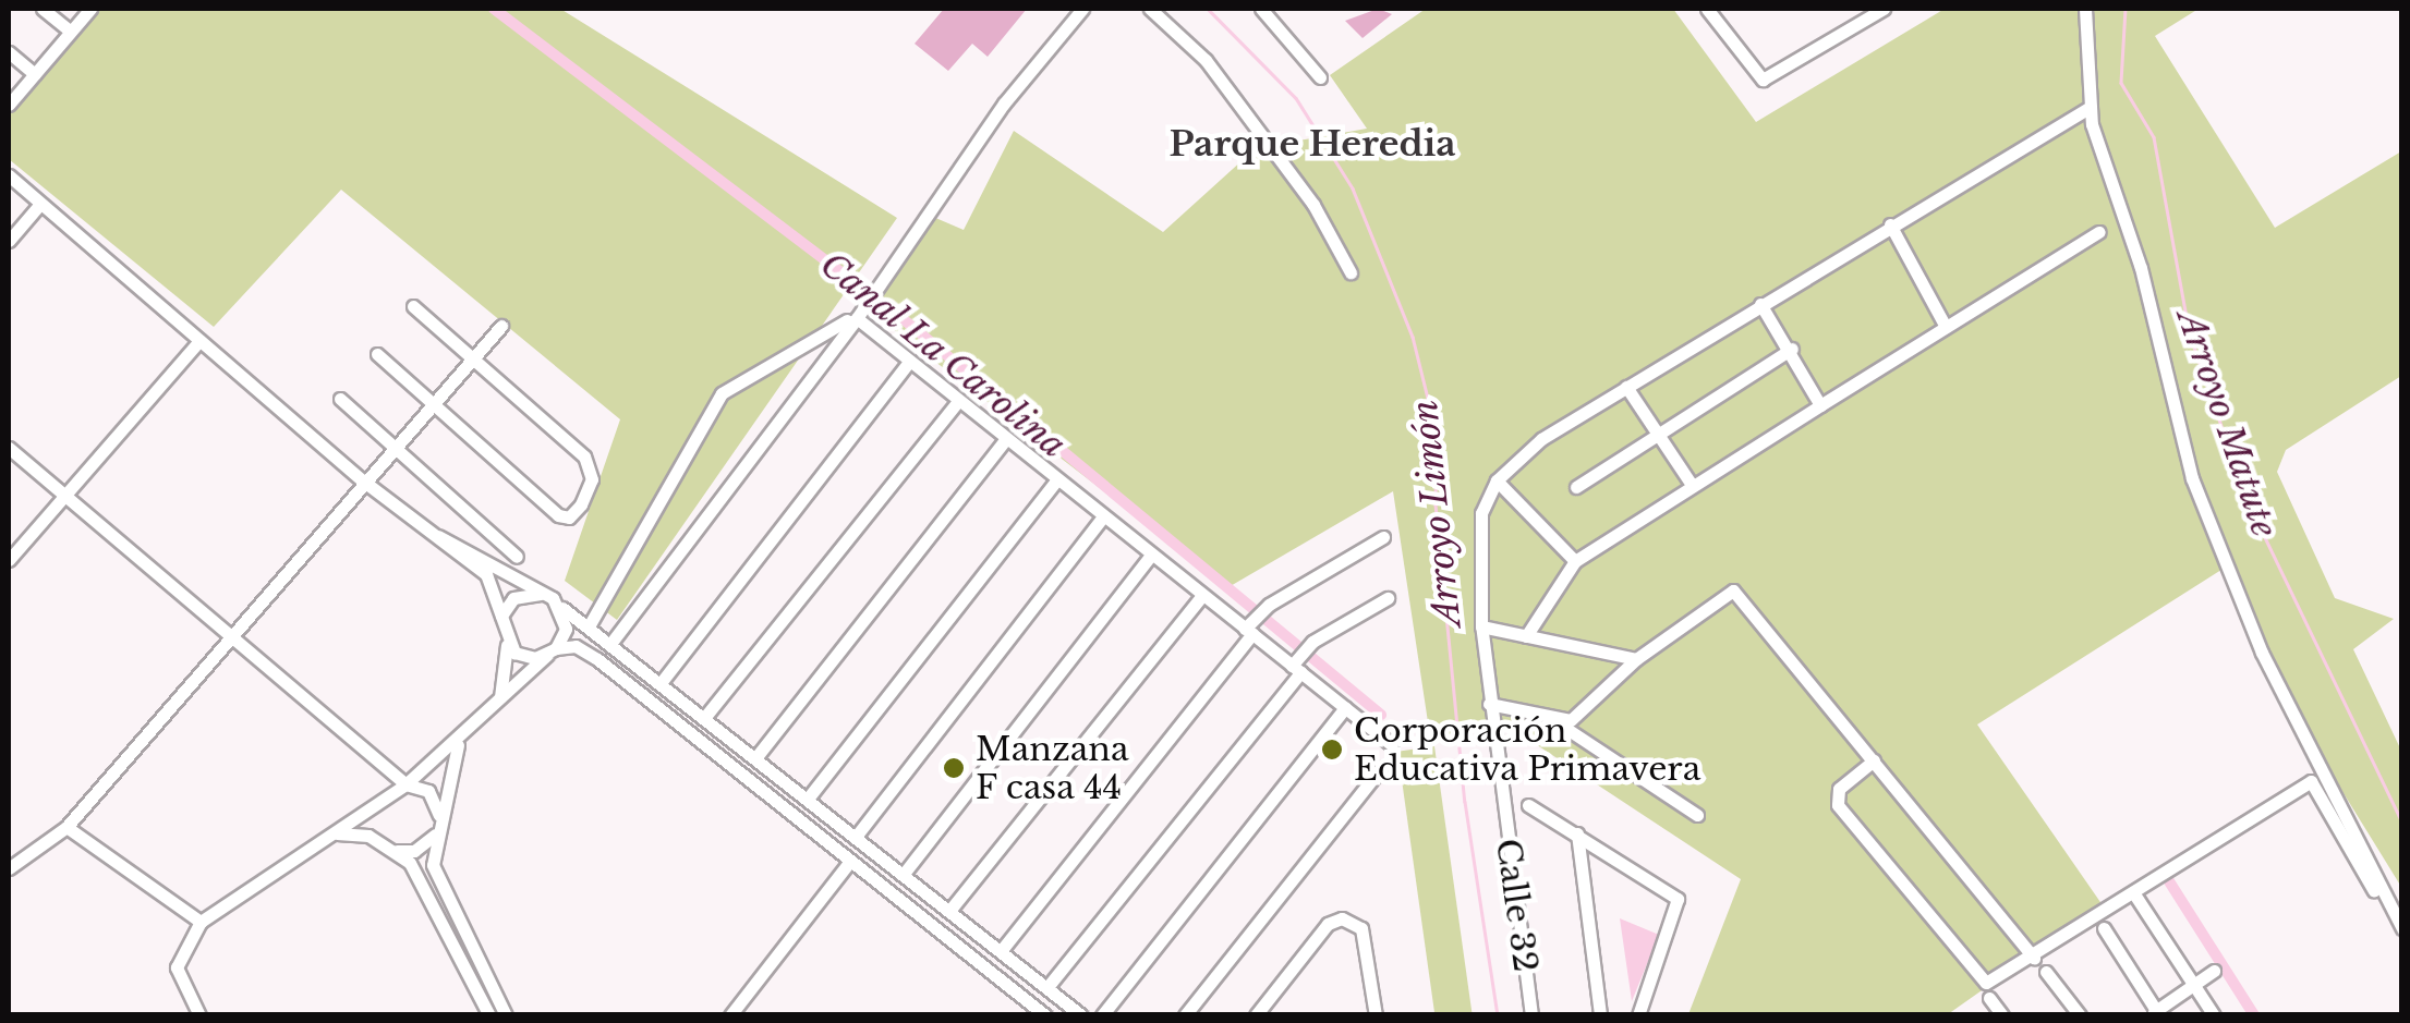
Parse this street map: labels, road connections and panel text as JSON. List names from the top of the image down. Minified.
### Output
{"streets":{"street":["Calle 32"]},"districts":["Parque Heredia"],"water":["Canal La Carolina","Arroyo Matute","Arroyo Limón"],"places":["Corporación Educativa Primavera","Manzana F casa 44"]}
